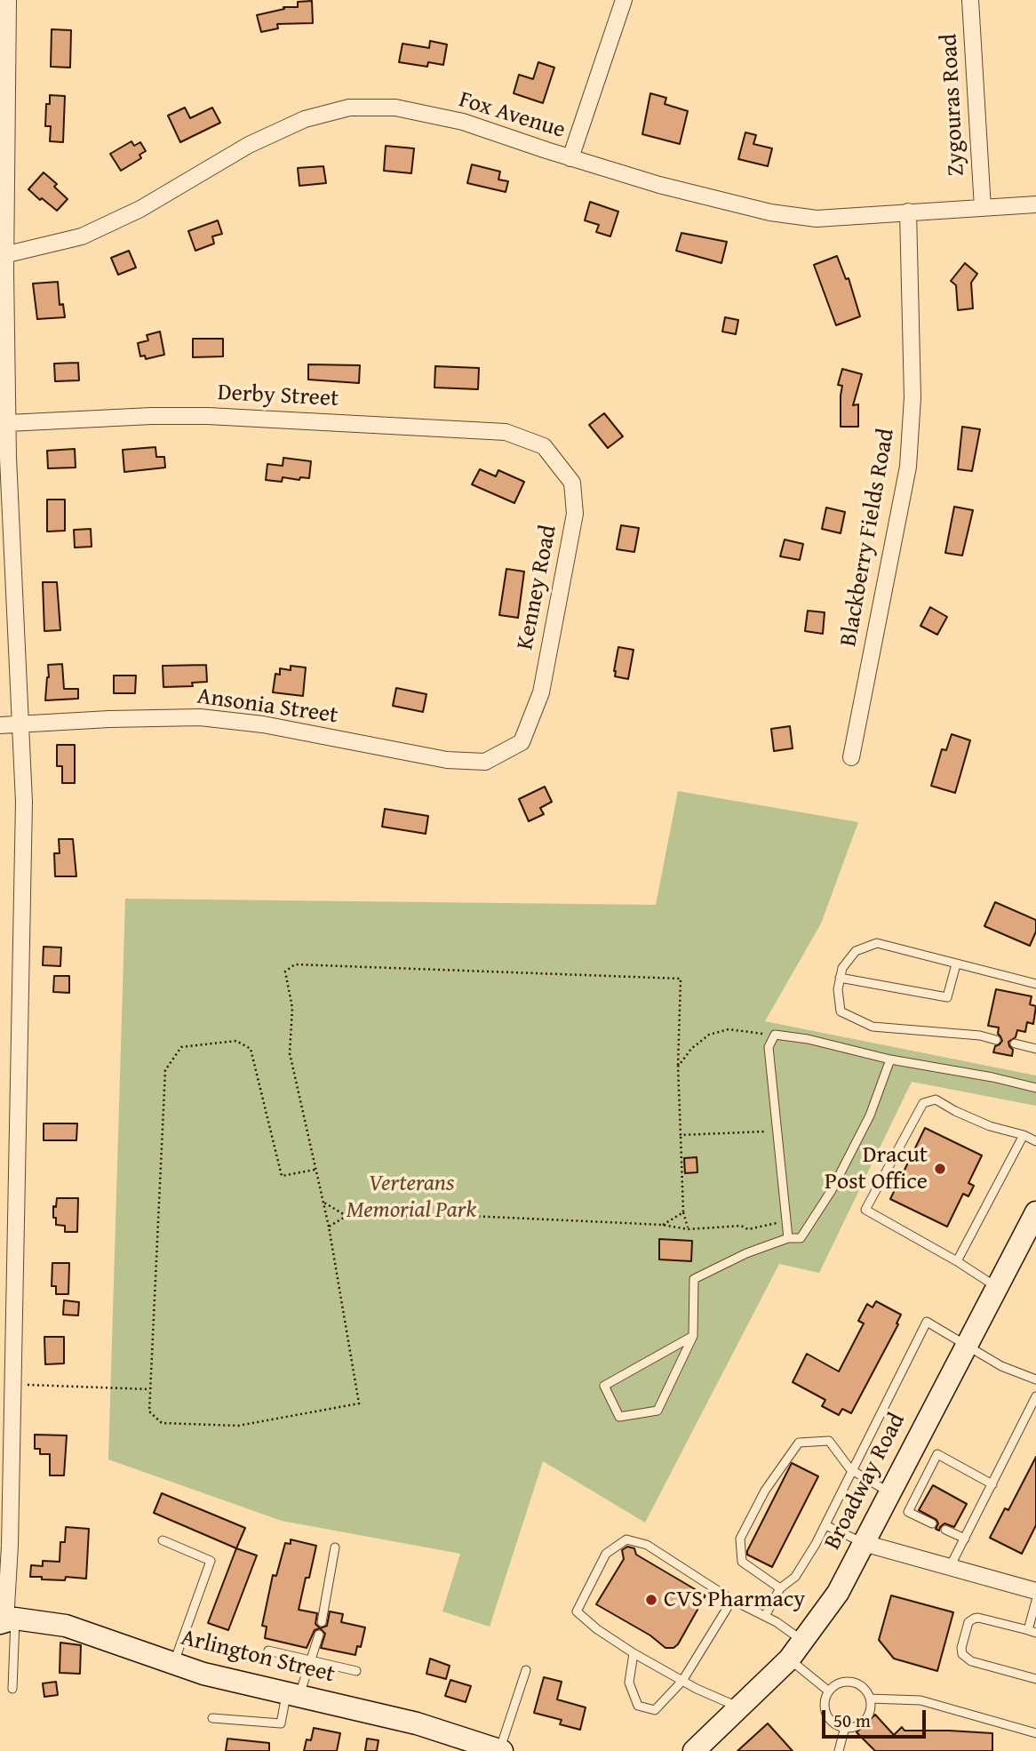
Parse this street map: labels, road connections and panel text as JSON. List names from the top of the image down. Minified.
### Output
{"streets":{"main road":["Broadway Road","Arlington Street"],"street":["Zygouras Road","Fox Avenue","Derby Street","Blackberry Fields Road","Kenney Road","Ansonia Street"]},"crossings":[["Zygouras Road","Fox Avenue"],["Fox Avenue","Blackberry Fields Road"],["Derby Street","Kenney Road"],["Kenney Road","Ansonia Street"]],"parks":["Verterans Memorial Park"],"places":["Dracut Post Office","CVS Pharmacy"],"scale_bar":"50 m"}
